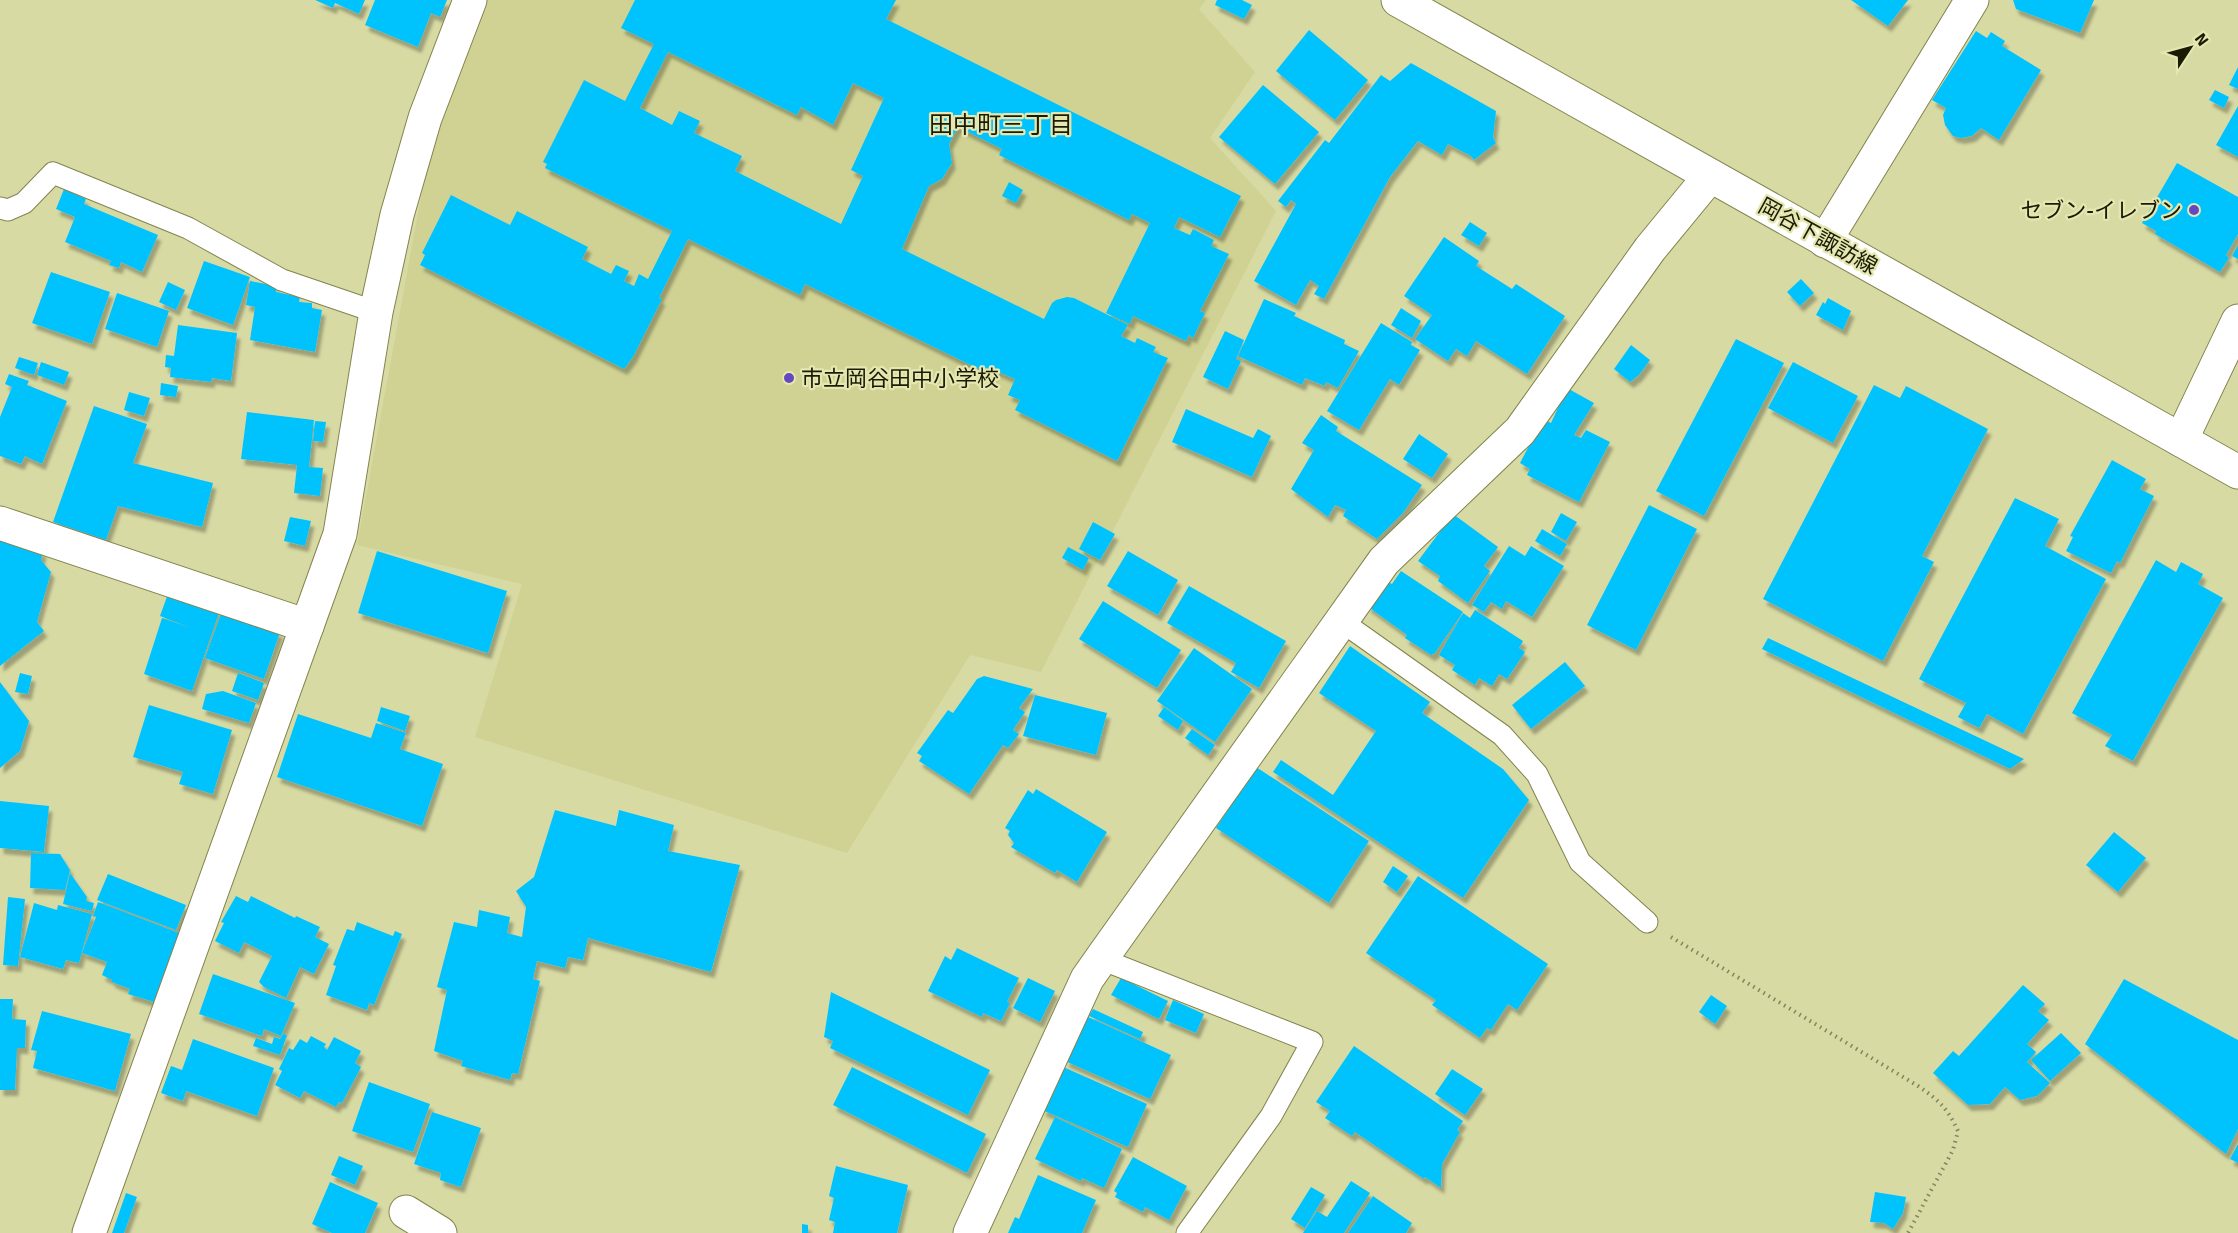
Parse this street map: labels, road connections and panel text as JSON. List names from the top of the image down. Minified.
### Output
{"streets":{"street":["岡谷下諏訪線"]},"districts":["田中町三丁目"],"places":["セブン-イレブン","市立岡谷田中小学校"],"north":"top right"}
